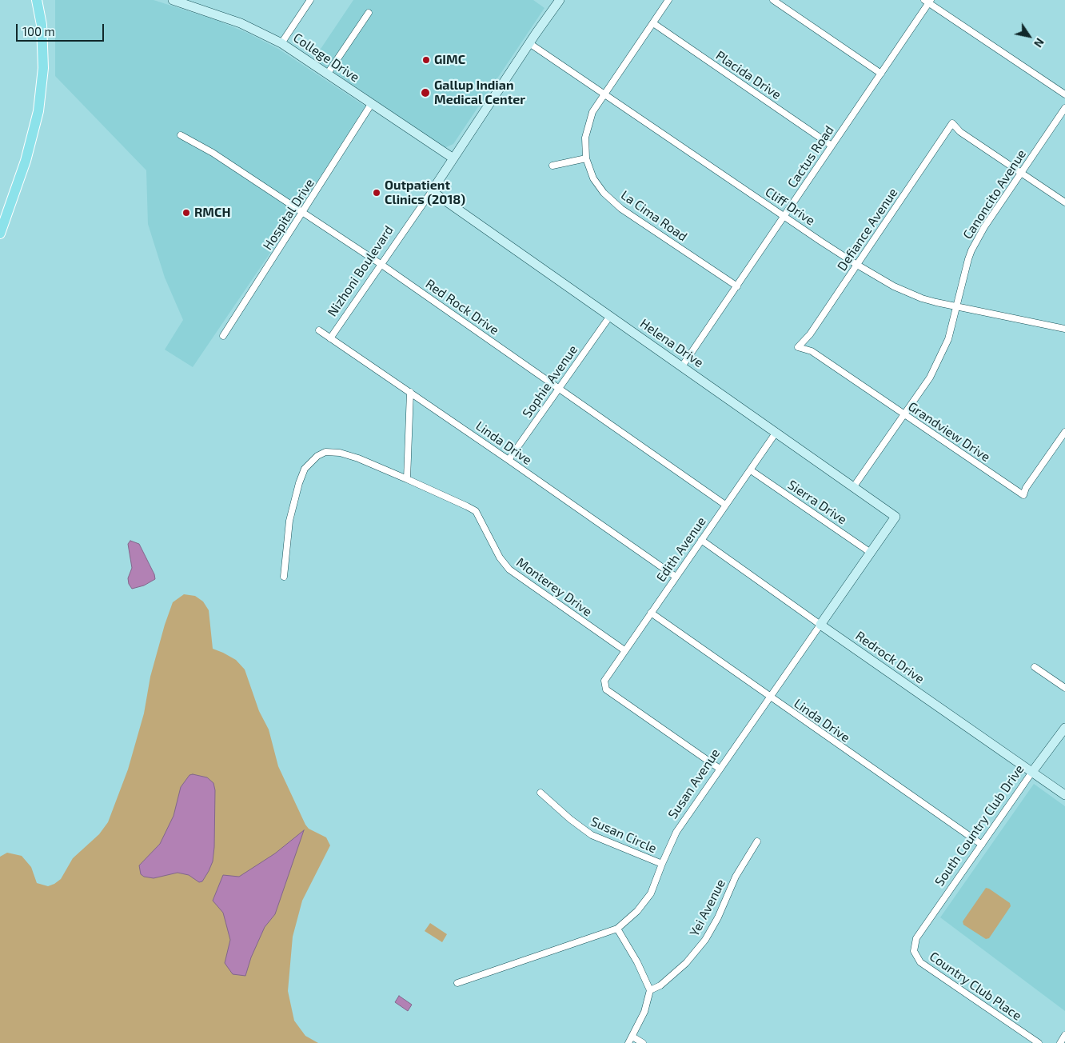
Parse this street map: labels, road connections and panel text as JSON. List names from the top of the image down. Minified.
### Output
{"streets":{"main road":["College Drive","Nizhoni Boulevard","Helena Drive","Redrock Drive","Susan Avenue","South Country Club Drive"],"street":["Placida Drive","Cactus Road","Canoncito Avenue","Cliff Drive","Hospital Drive","La Cima Road","Defiance Avenue","Red Rock Drive","Sophie Avenue","Grandview Drive","Linda Drive","Sierra Drive","Edith Avenue","Monterey Drive","Susan Circle","Yei Avenue","Country Club Place"]},"crossings":[["College Drive","Hospital Drive"],["College Drive","Nizhoni Boulevard"],["Placida Drive","Cactus Road"],["Placida Drive","La Cima Road"],["Cactus Road","Cliff Drive"],["Cactus Road","La Cima Road"],["Cactus Road","Helena Drive"],["Canoncito Avenue","Cliff Drive"],["Canoncito Avenue","Defiance Avenue"],["Canoncito Avenue","Helena Drive"],["Canoncito Avenue","Grandview Drive"],["Cliff Drive","La Cima Road"],["Cliff Drive","Defiance Avenue"],["Cliff Drive","Nizhoni Boulevard"],["Hospital Drive","Red Rock Drive"],["Defiance Avenue","Grandview Drive"],["Nizhoni Boulevard","Red Rock Drive"],["Nizhoni Boulevard","Helena Drive"],["Nizhoni Boulevard","Linda Drive"],["Red Rock Drive","Sophie Avenue"],["Red Rock Drive","Edith Avenue"],["Helena Drive","Sophie Avenue"],["Helena Drive","Edith Avenue"],["Helena Drive","Susan Avenue"],["Sophie Avenue","Linda Drive"],["Linda Drive","Edith Avenue"],["Linda Drive","Susan Avenue"],["Linda Drive","South Country Club Drive"],["Sierra Drive","Edith Avenue"],["Sierra Drive","Susan Avenue"],["Edith Avenue","Monterey Drive"],["Edith Avenue","Redrock Drive"],["Edith Avenue","Susan Avenue"],["Redrock Drive","Susan Avenue"],["Redrock Drive","South Country Club Drive"],["Susan Avenue","Susan Circle"],["South Country Club Drive","Country Club Place"]],"places":["GIMC","Gallup Indian Medical Center","Outpatient Clinics (2018)","RMCH"],"scale_bar":"100 m","north":"bottom right"}
